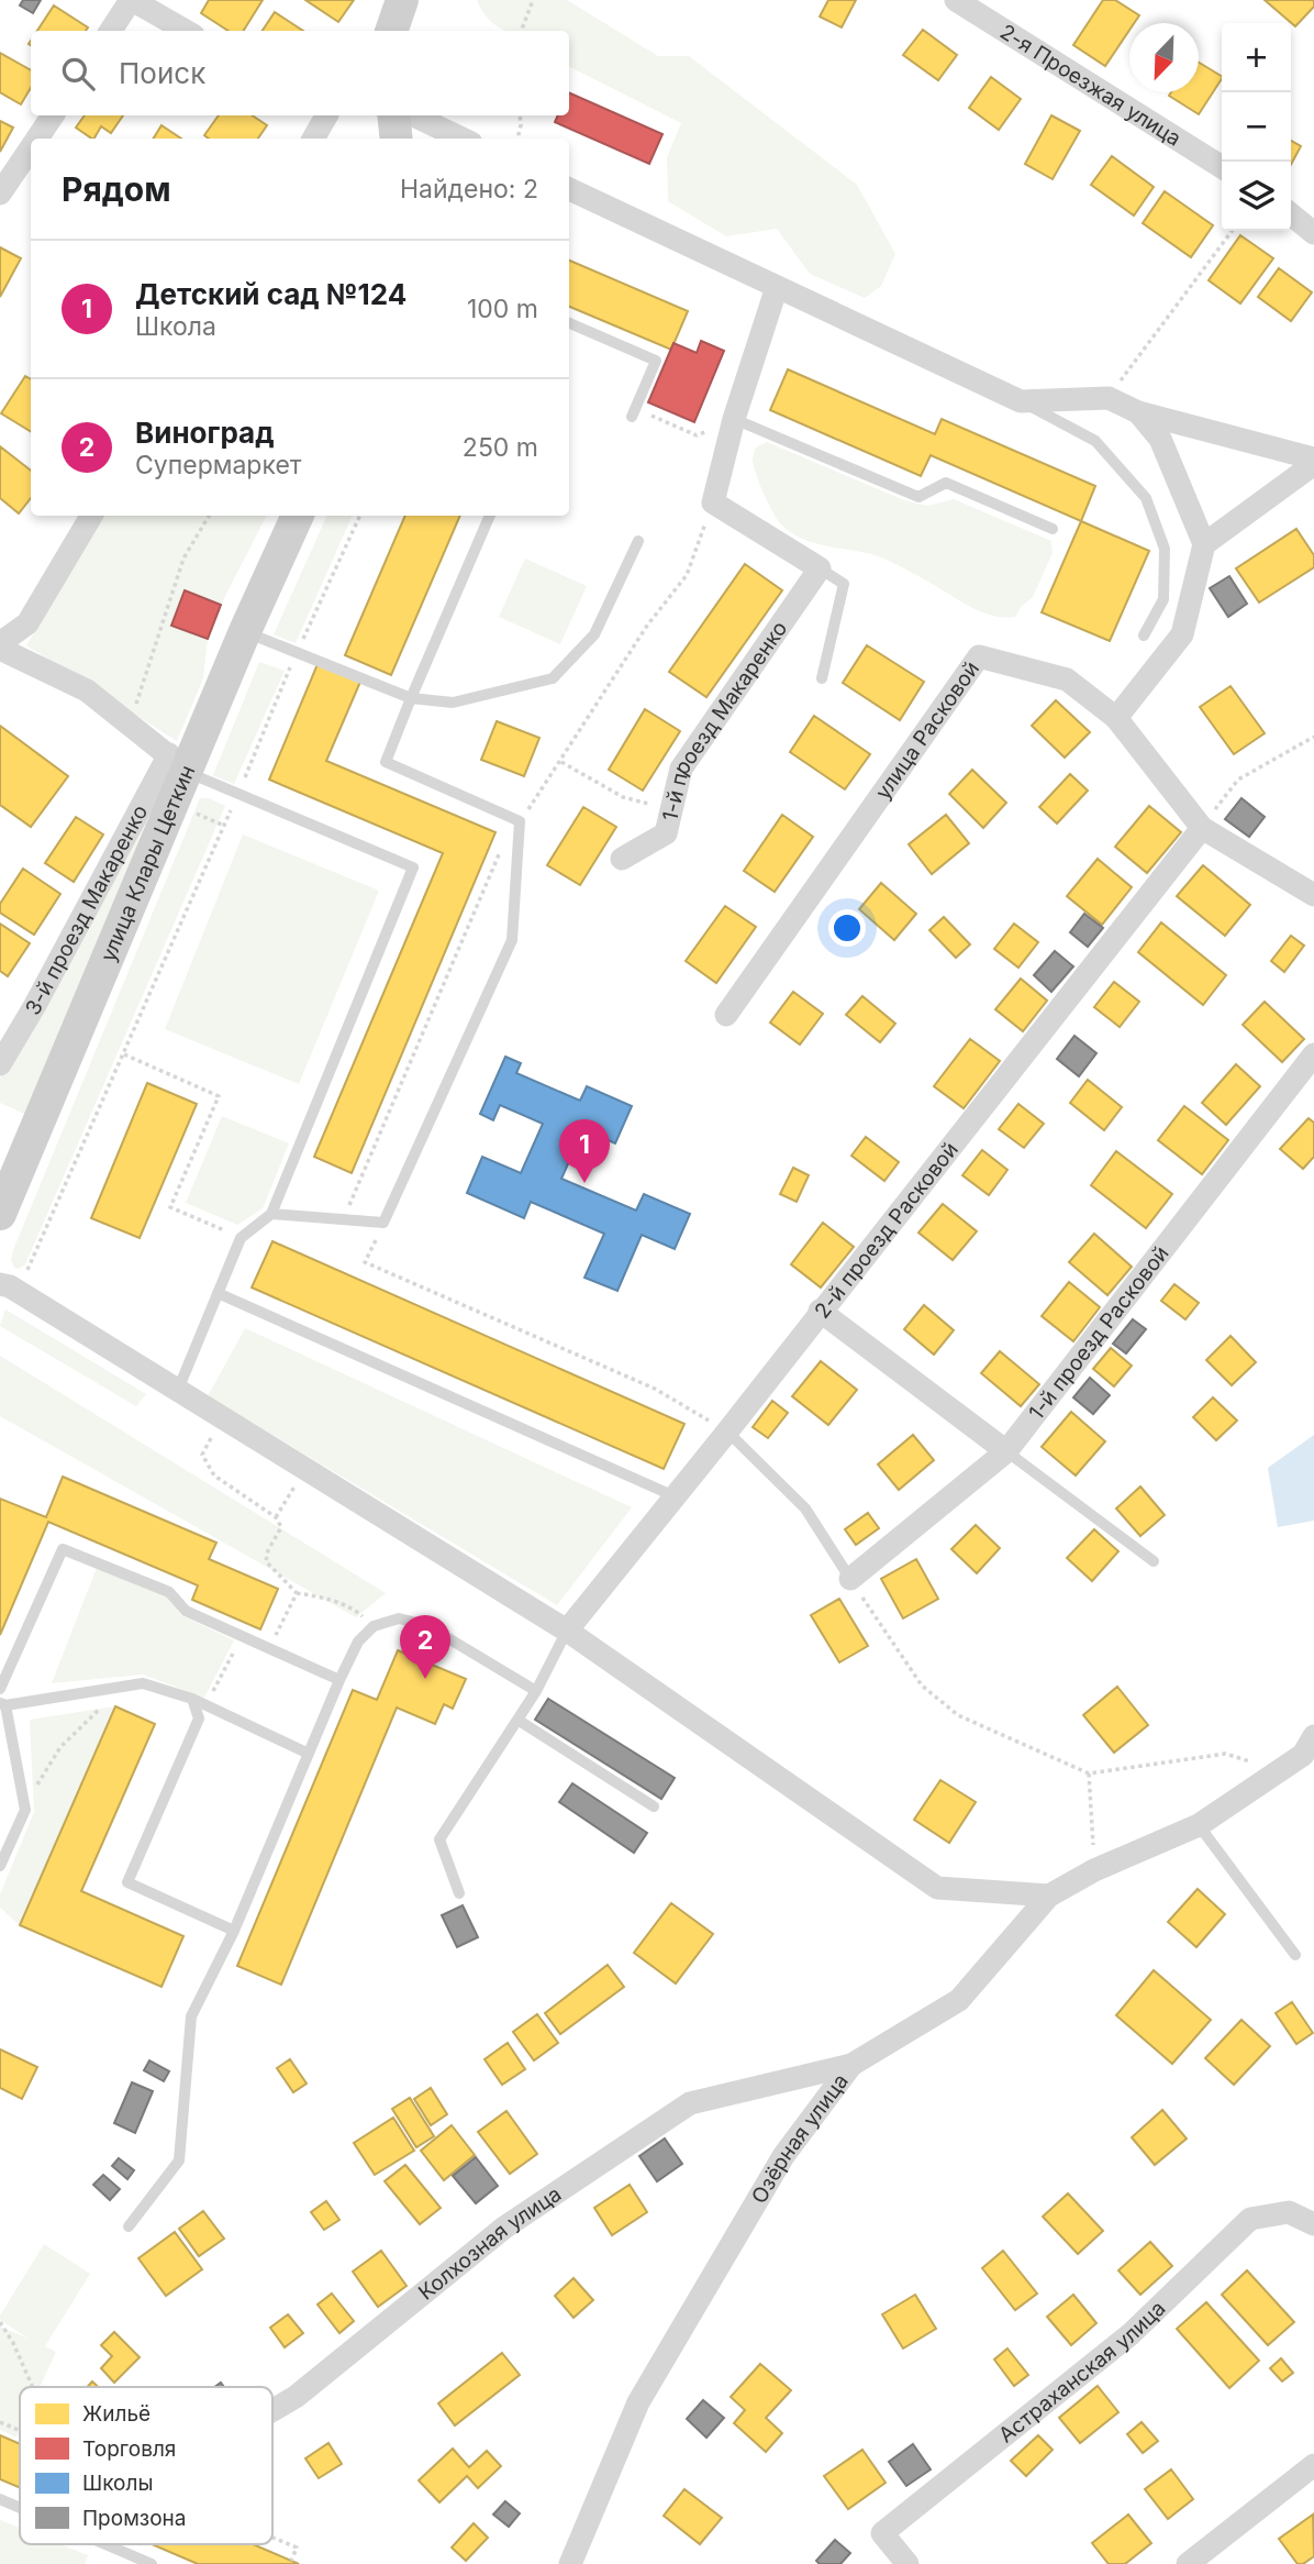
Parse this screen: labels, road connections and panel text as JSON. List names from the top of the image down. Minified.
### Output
{"streets":{"main road":["улица Клары Цеткин"],"street":["2-я Проезжая улица","1-й проезд Макаренко","улица Расковой","3-й проезд Макаренко","2-й проезд Расковой","1-й проезд Расковой","Озёрная улица","Колхозная улица","Астраханская улица"]},"crossings":[["улица Клары Цеткин","3-й проезд Макаренко"],["Озёрная улица","Колхозная улица"]],"legend":["Жильё","Торговля","Школы","Промзона"],"north":"bottom left","page":{"map_buttons":["+","−"],"search":"Поиск","heading":["Рядом","Найдено: 2"],"list":[{"mark":"1","name":"Детский сад №124","note":"Школа","value":"100 m"},{"mark":"2","name":"Виноград","note":"Супермаркет","value":"250 m"}],"pins":["1","2"]}}
